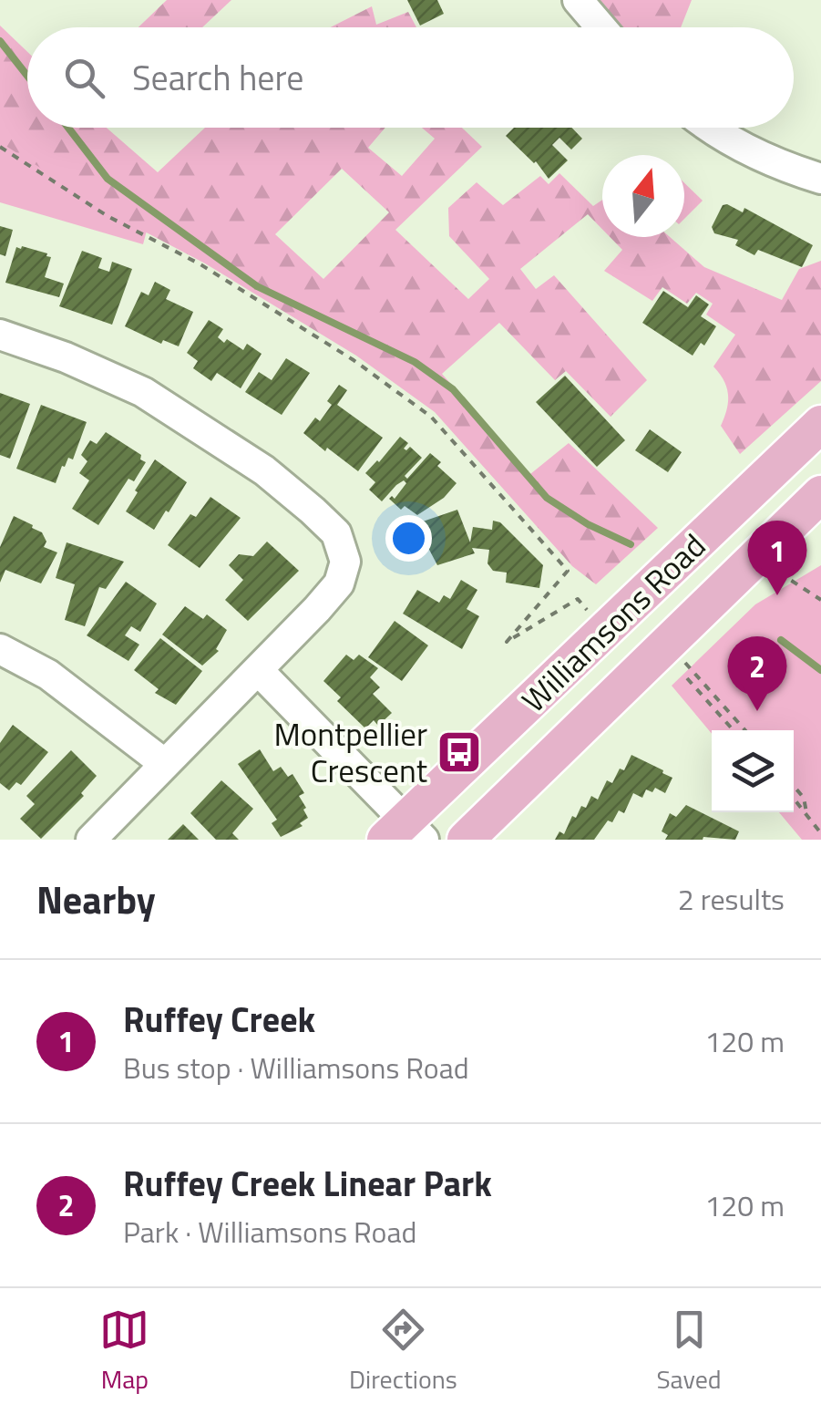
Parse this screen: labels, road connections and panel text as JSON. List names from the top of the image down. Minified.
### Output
{"streets":{"main road":["Williamsons Road"]},"places":{"bus stop":["Montpellier Crescent"]},"north":"top","page":{"search":"Search here","pins":["1","2"],"heading":["Nearby","2 results"],"list":[{"mark":"1","name":"Ruffey Creek","note":"Bus stop · Williamsons Road","value":"120 m"},{"mark":"2","name":"Ruffey Creek Linear Park","note":"Park · Williamsons Road","value":"120 m"}],"nav":["Map","Directions","Saved"]}}
